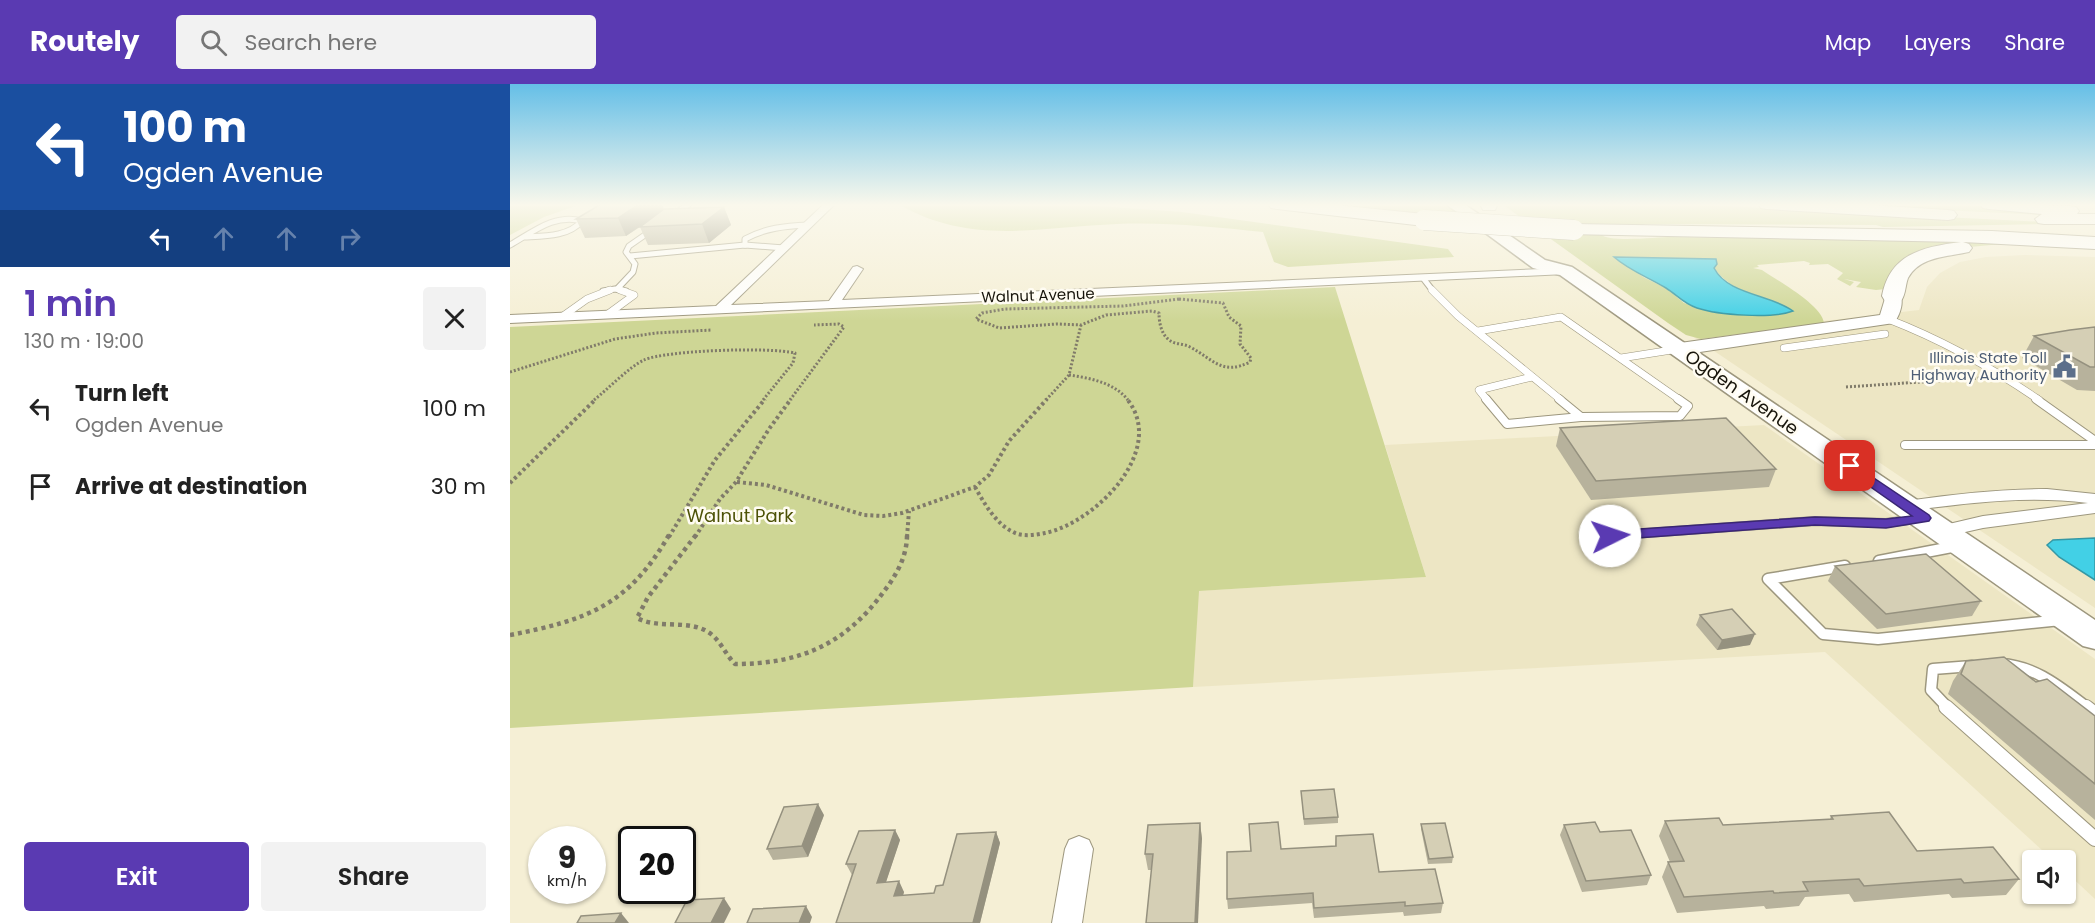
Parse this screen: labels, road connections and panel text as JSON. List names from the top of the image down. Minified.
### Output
{"streets":{"main road":["Ogden Avenue"],"street":["Walnut Avenue"]},"crossings":[["Walnut Avenue","Ogden Avenue"]],"parks":["Walnut Park"],"places":{"public building":["Illinois State Toll Highway Authority"]},"page":{"header":"Routely","search":"Search here","nav":["Map","Layers","Share"],"turn":["100 m","Ogden Avenue"],"heading":["1 min","130 m · 19:00"],"list":[{"name":"Turn left","note":"Ogden Avenue","value":"100 m"},{"name":"Arrive at destination","value":"30 m"}],"speed":"9 km/h","limit":"20","buttons":["Exit","Share"]}}
